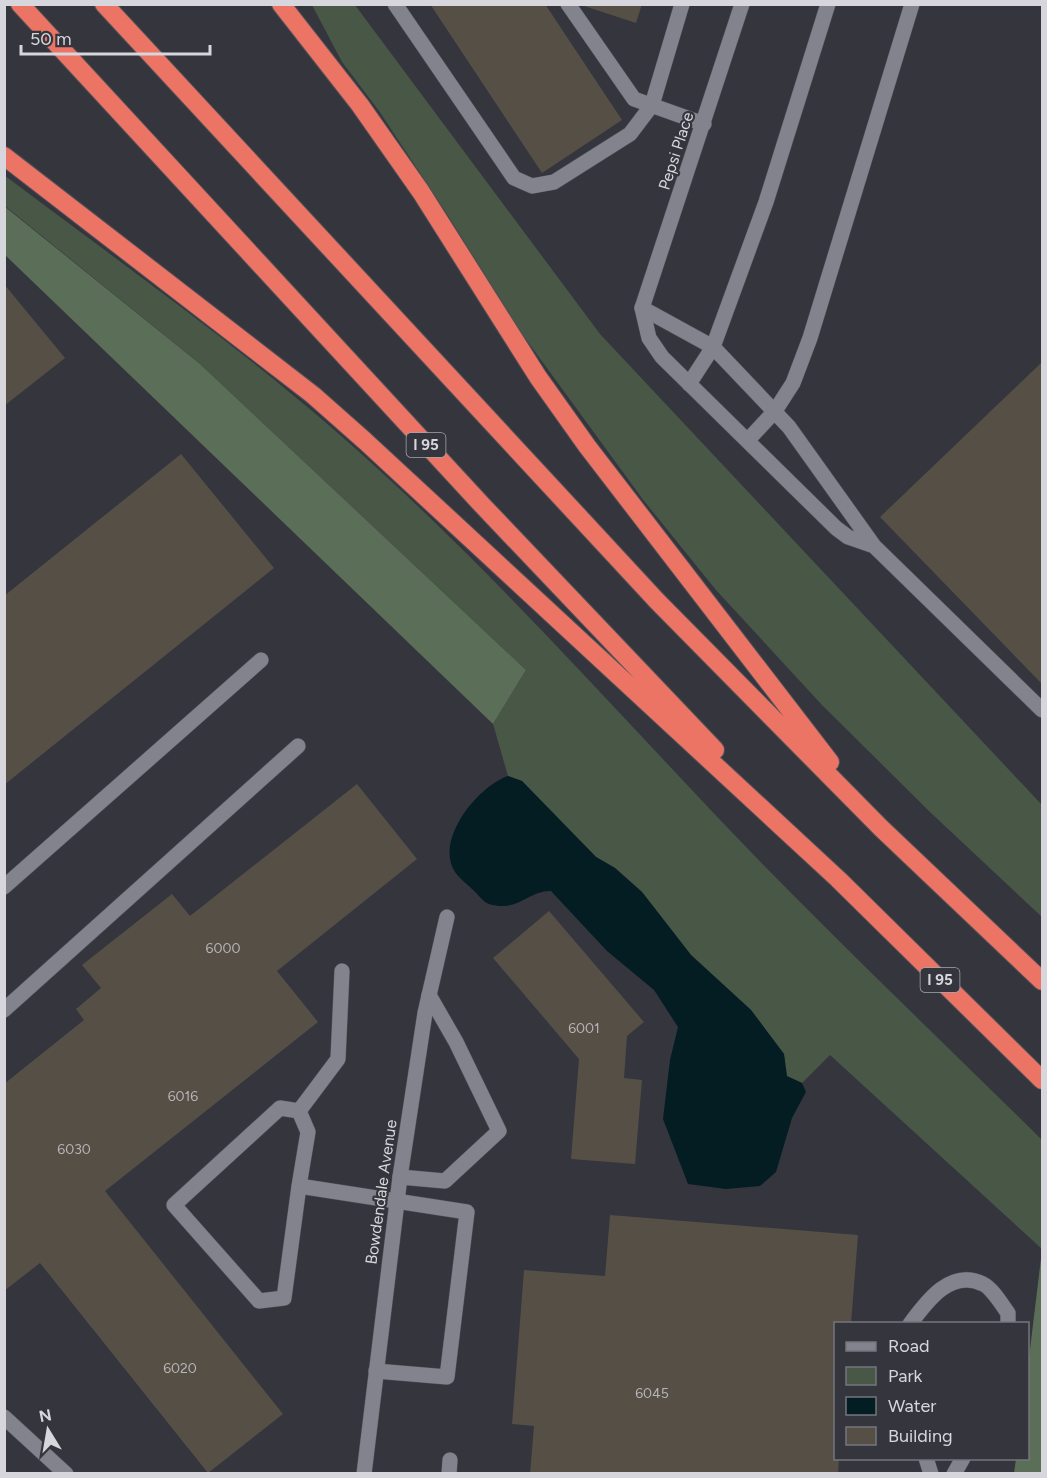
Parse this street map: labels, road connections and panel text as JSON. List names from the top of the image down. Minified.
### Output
{"streets":{"highway":["I 95"],"street":["Pepsi Place","Bowdendale Avenue"]},"house_numbers":["6000","6001","6016","6030","6020","6045"],"legend":["Road","Park","Water","Building"],"scale_bar":"50 m","north":"top"}
